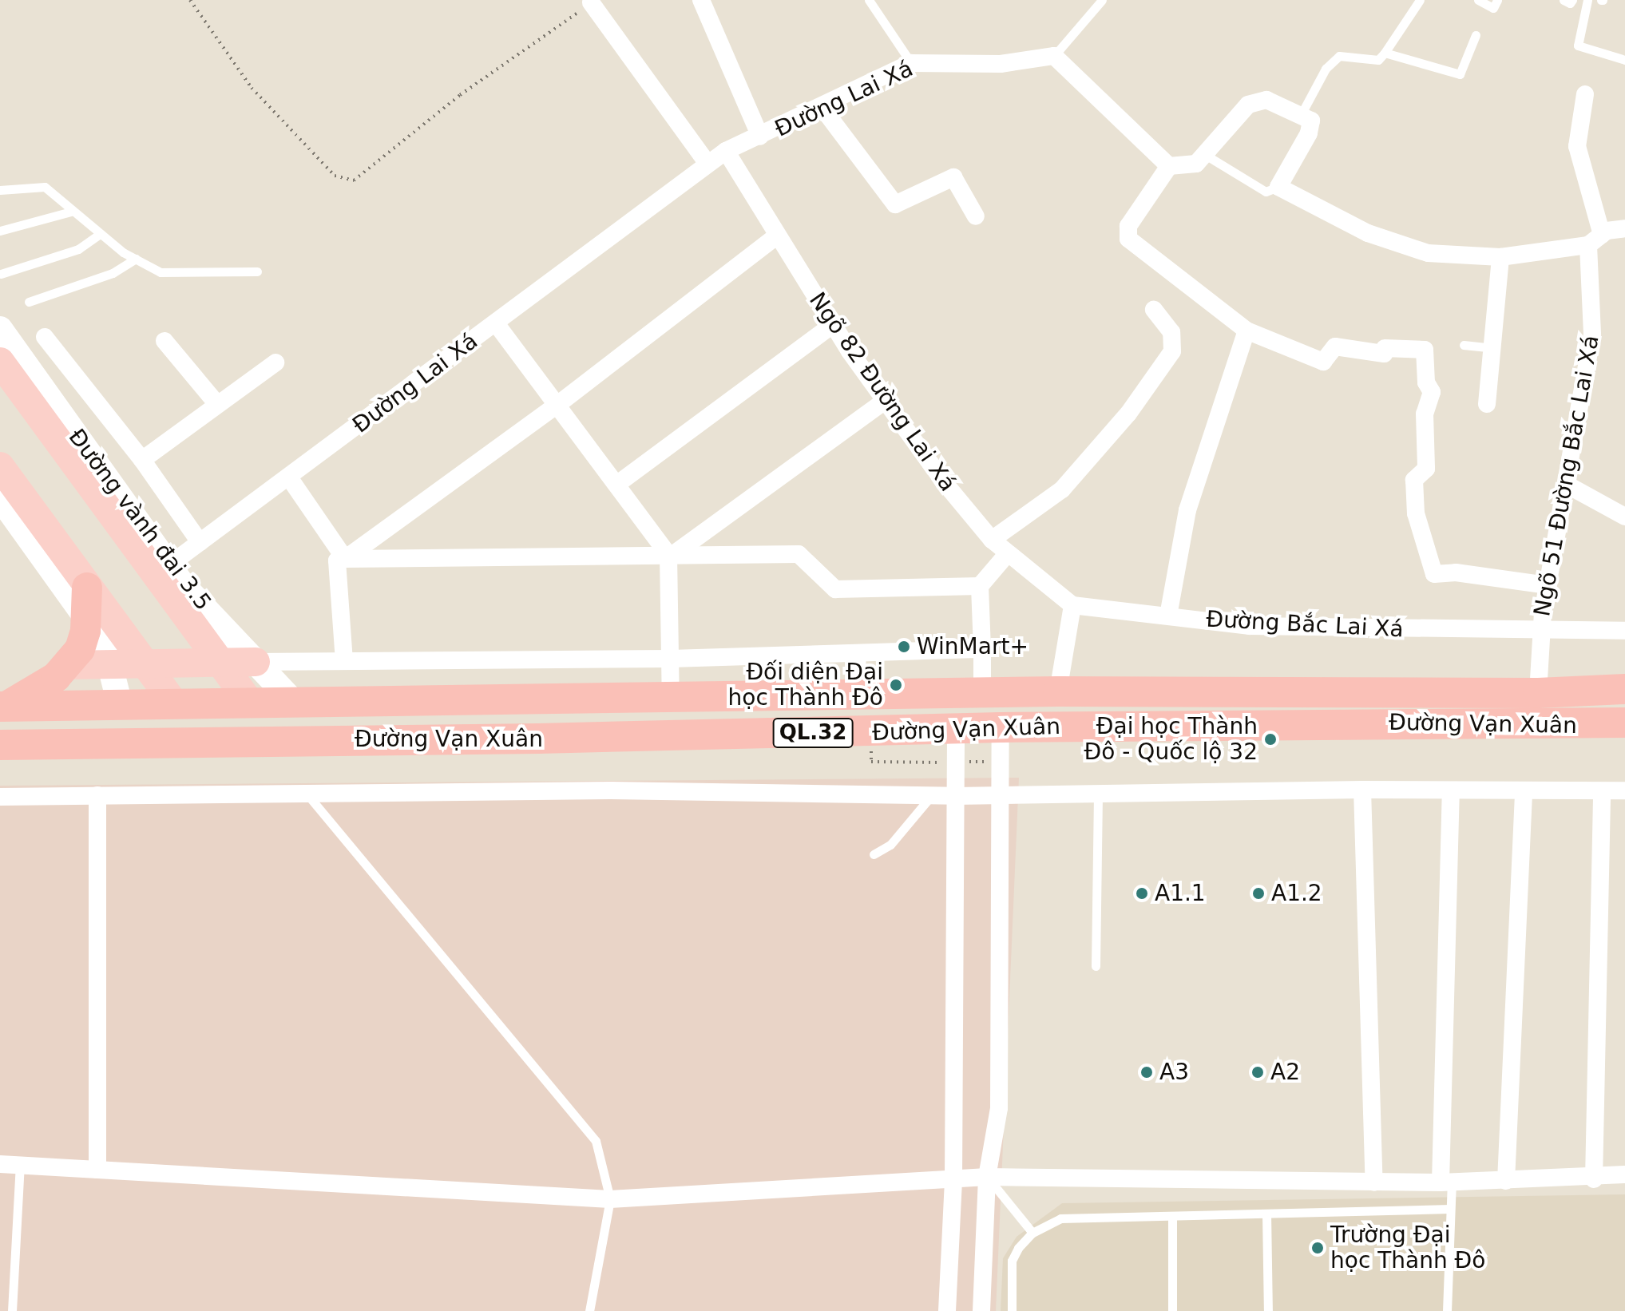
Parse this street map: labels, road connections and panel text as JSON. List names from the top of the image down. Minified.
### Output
{"streets":{"highway":["Đường Vạn Xuân","QL.32"],"main road":["Đường vành đai 3.5"],"street":["Đường Lai Xá","Ngõ 82 Đường Lai Xá","Ngõ 51 Đường Bắc Lai Xá","Đường Bắc Lai Xá"]},"crossings":[["Đường Lai Xá","Ngõ 82 Đường Lai Xá"],["Đường Lai Xá","Đường vành đai 3.5"],["Ngõ 82 Đường Lai Xá","Đường Bắc Lai Xá"],["Ngõ 51 Đường Bắc Lai Xá","Đường Bắc Lai Xá"],["Ngõ 51 Đường Bắc Lai Xá","Đường Vạn Xuân"],["Đường vành đai 3.5","Đường Vạn Xuân"]],"places":["WinMart+","Đối diện Đại học Thành Đô","Đại học Thành Đô - Quốc lộ 32","A1.1","A1.2","A3","A2","Trường Đại học Thành Đô"]}
